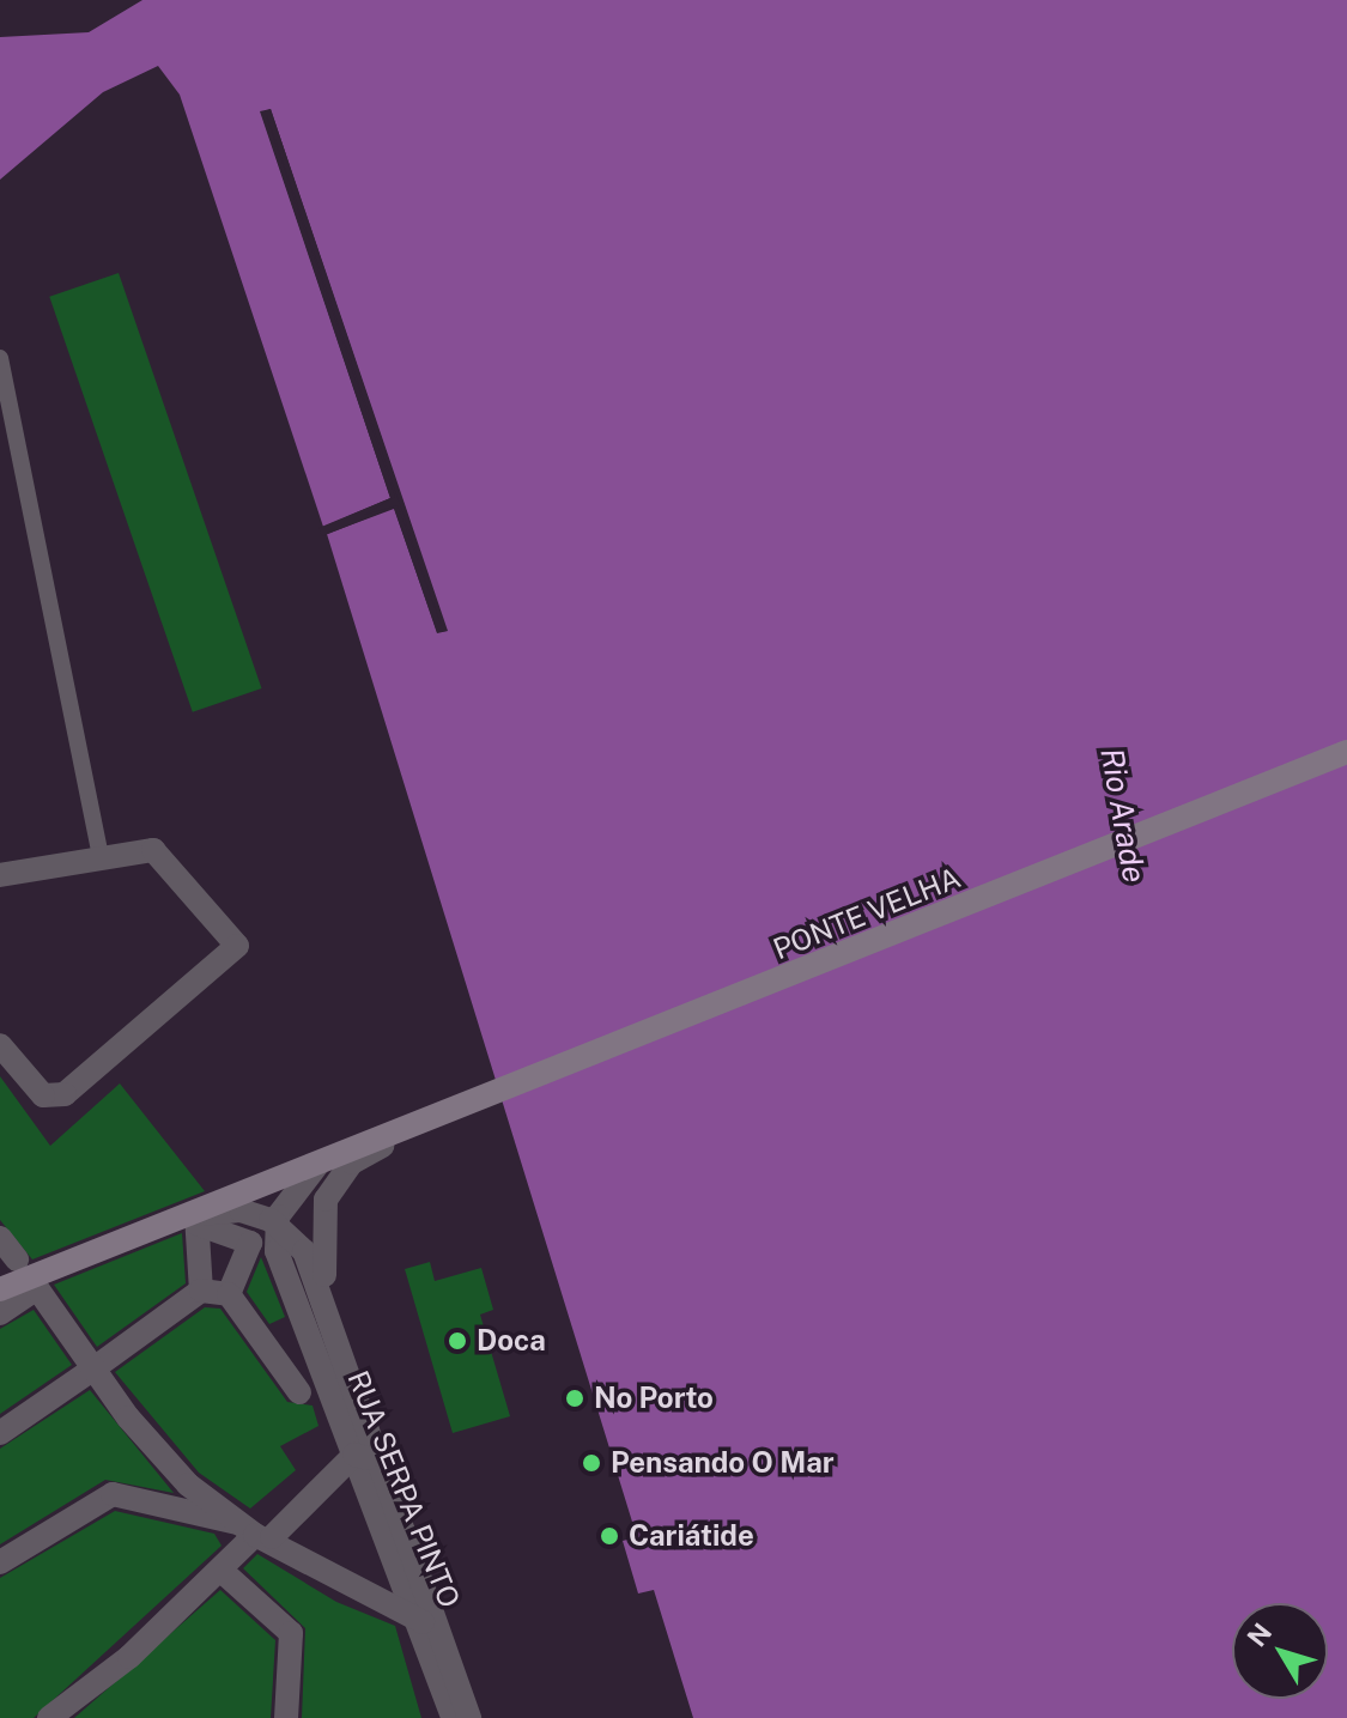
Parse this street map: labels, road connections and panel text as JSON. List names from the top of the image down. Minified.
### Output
{"streets":{"main road":["PONTE VELHA"],"street":["RUA SERPA PINTO"]},"water":["Rio Arade"],"places":["Doca","No Porto","Pensando O Mar","Cariátide"],"north":"top left"}
